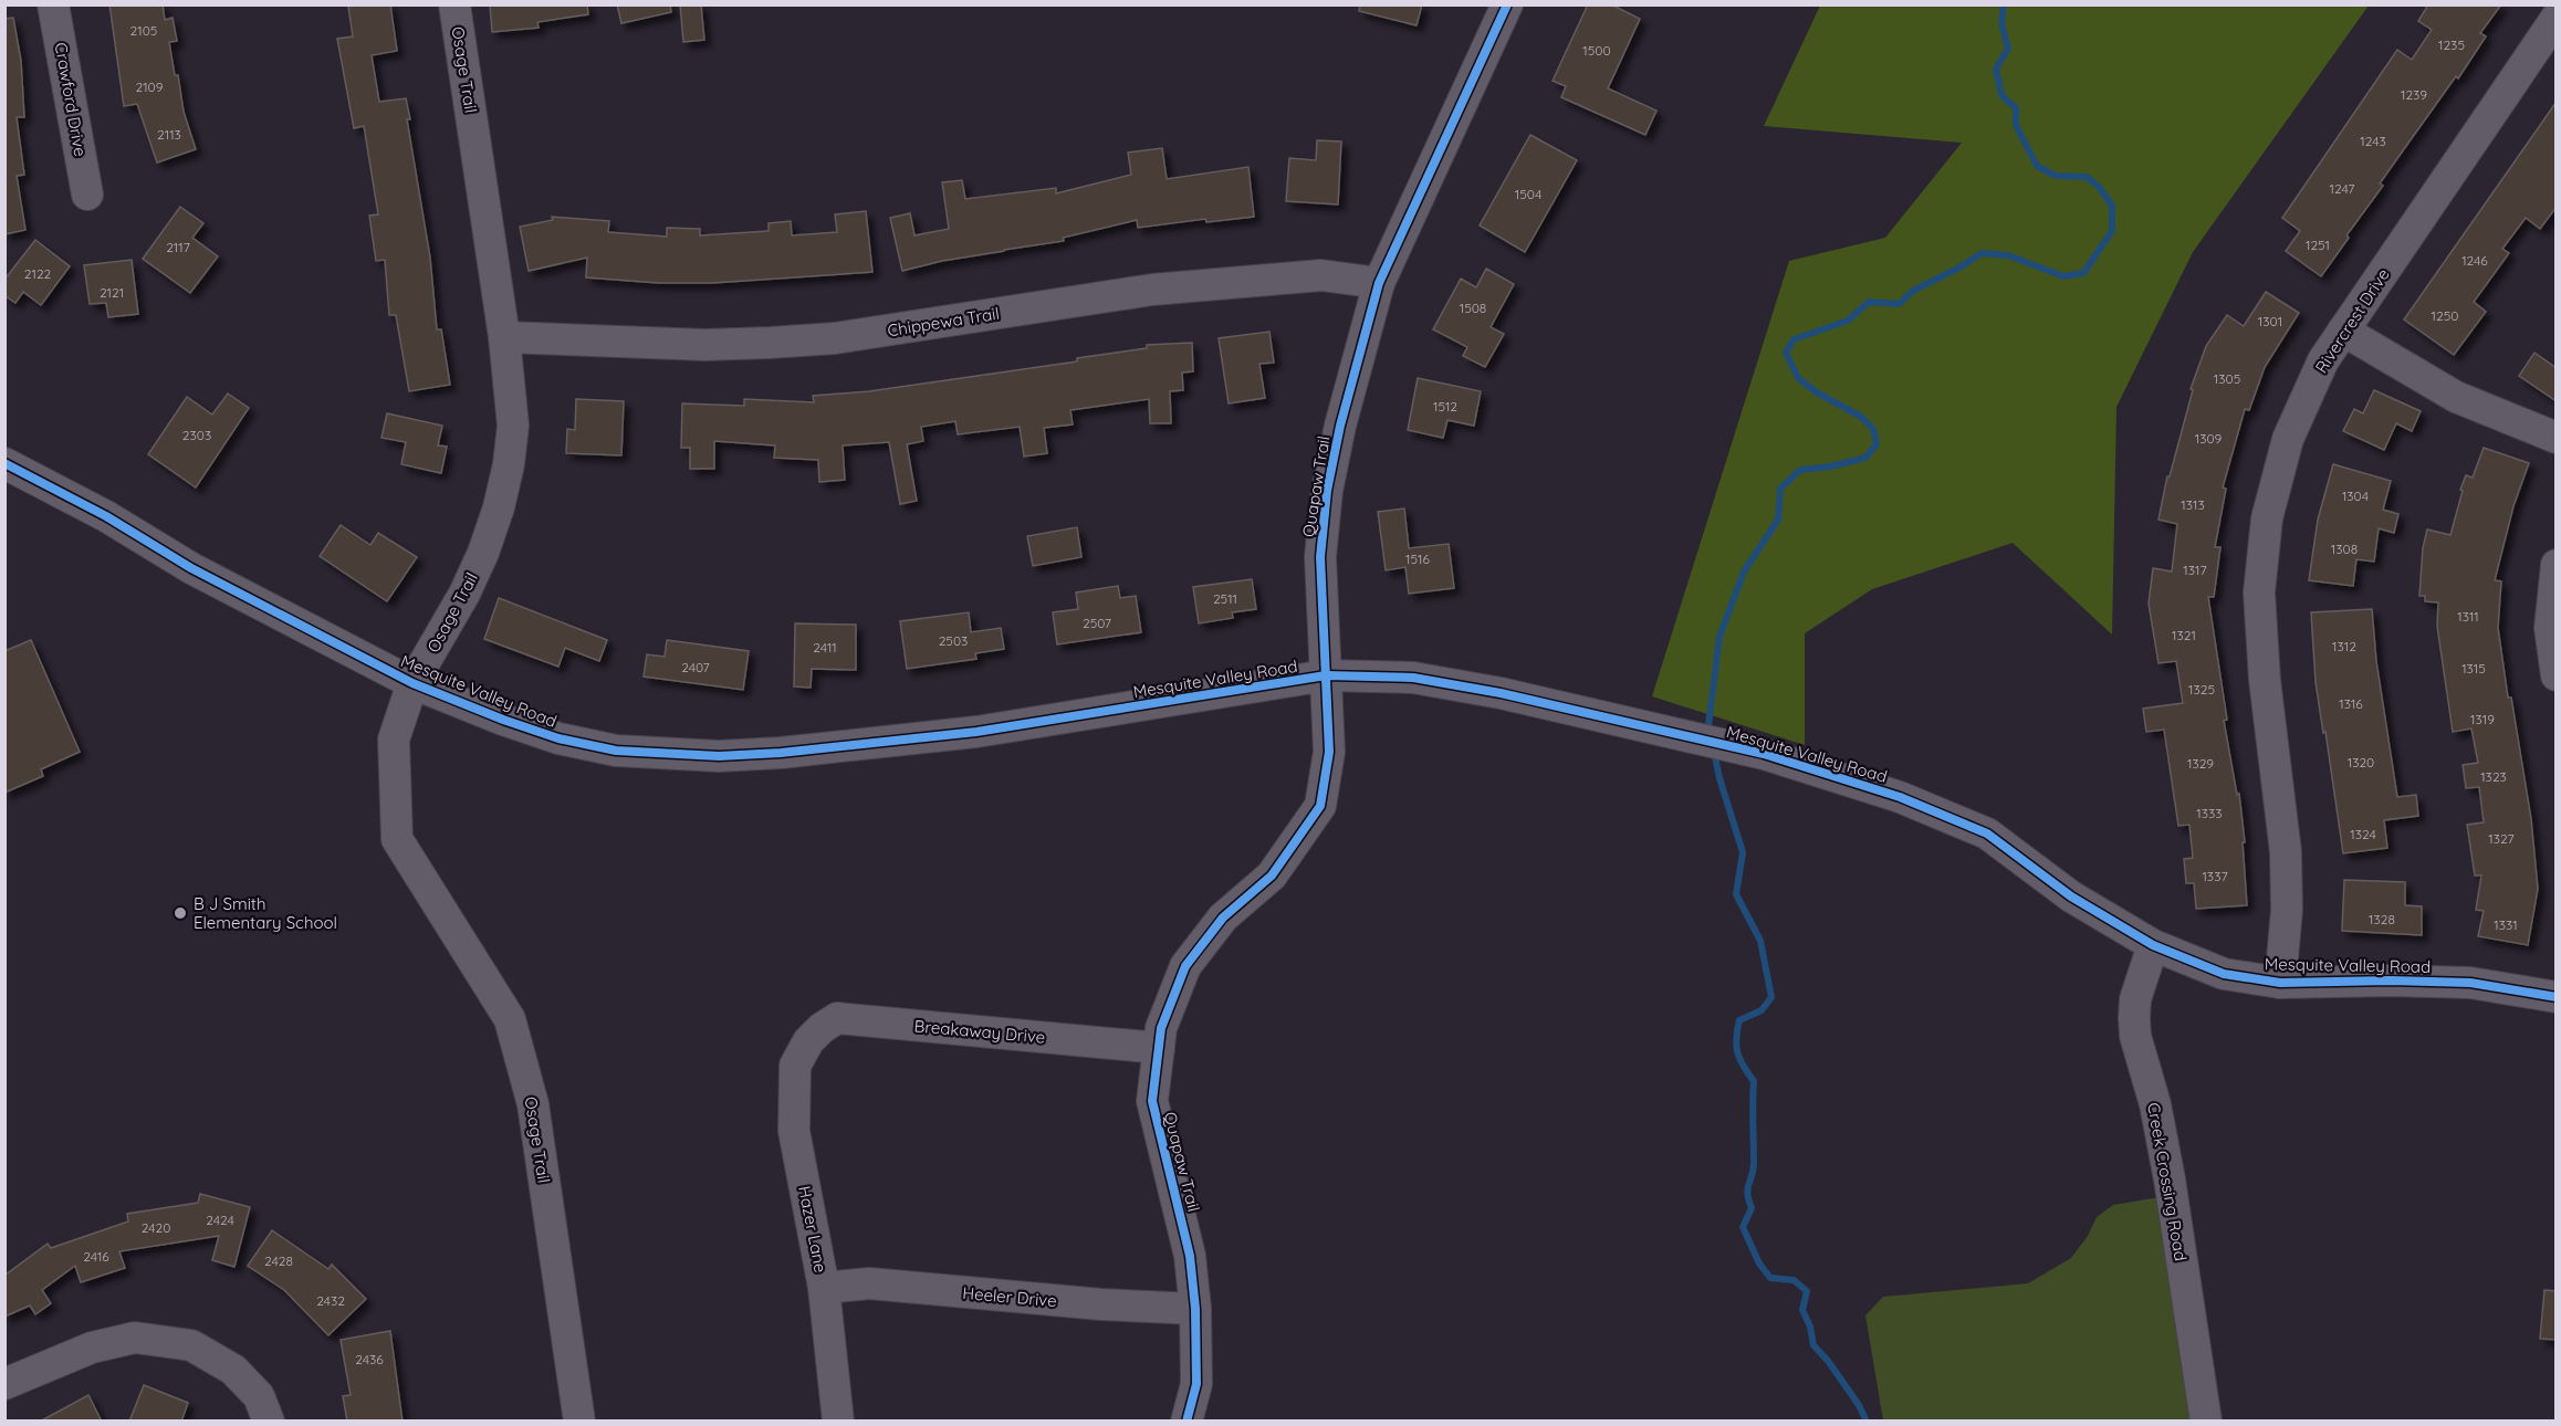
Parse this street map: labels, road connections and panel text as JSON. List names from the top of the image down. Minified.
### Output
{"streets":{"street":["Osage Trail","Crawford Drive","Rivercrest Drive","Chippewa Trail","Quapaw Trail","Mesquite Valley Road","Breakaway Drive","Creek Crossing Road","Hazer Lane","Heeler Drive"]},"crossings":[["Osage Trail","Chippewa Trail"],["Osage Trail","Mesquite Valley Road"],["Rivercrest Drive","Mesquite Valley Road"],["Chippewa Trail","Quapaw Trail"],["Quapaw Trail","Mesquite Valley Road"],["Quapaw Trail","Breakaway Drive"],["Quapaw Trail","Heeler Drive"],["Mesquite Valley Road","Creek Crossing Road"],["Breakaway Drive","Hazer Lane"],["Hazer Lane","Heeler Drive"]],"places":["B J Smith Elementary School"],"house_numbers":["2105","1235","1500","2109","1239","2113","1243","1247","1504","1251","2117","1246","2122","2121","1508","1250","1301","1305","1512","2303","1309","1304","1313","1308","1516","1317","2511","1311","2507","1321","2503","1312","2411","2407","1315","1325","1316","1319","1320","1329","1323","1333","1324","1327","1337","1328","1331","2424","2420","2416","2428","2432","2436"]}
